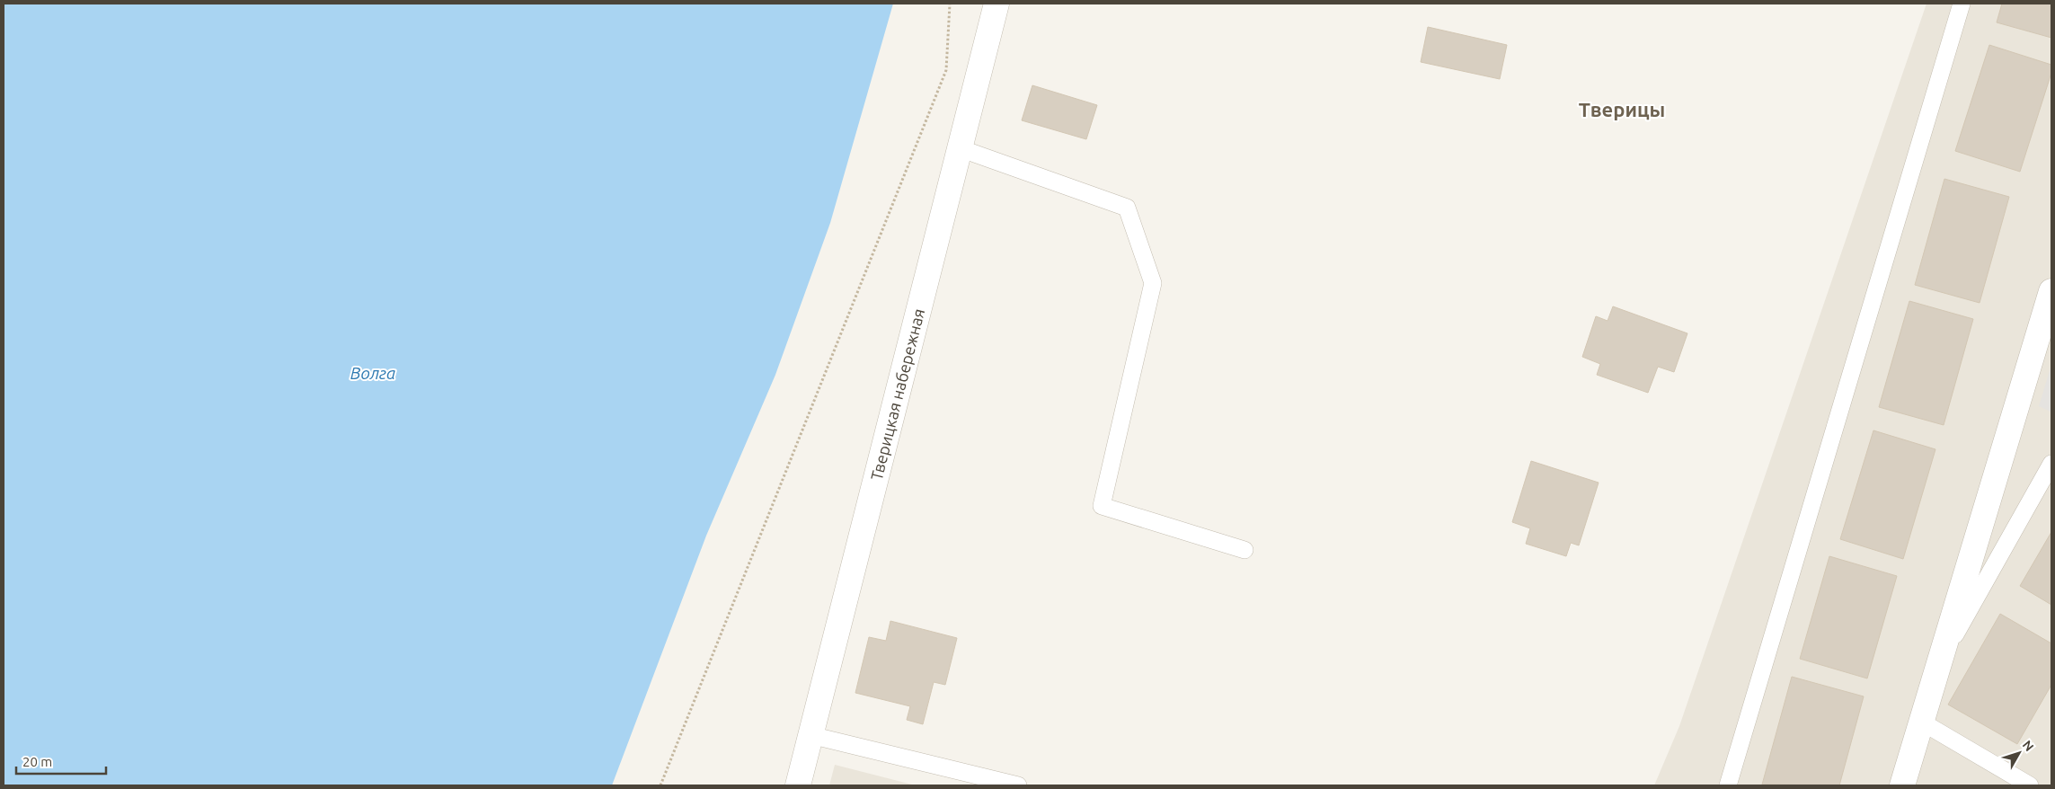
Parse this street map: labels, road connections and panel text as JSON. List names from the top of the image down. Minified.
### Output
{"streets":{"street":["Тверицкая набережная"]},"districts":["Тверицы"],"water":["Волга"],"scale_bar":"20 m","north":"top right"}
